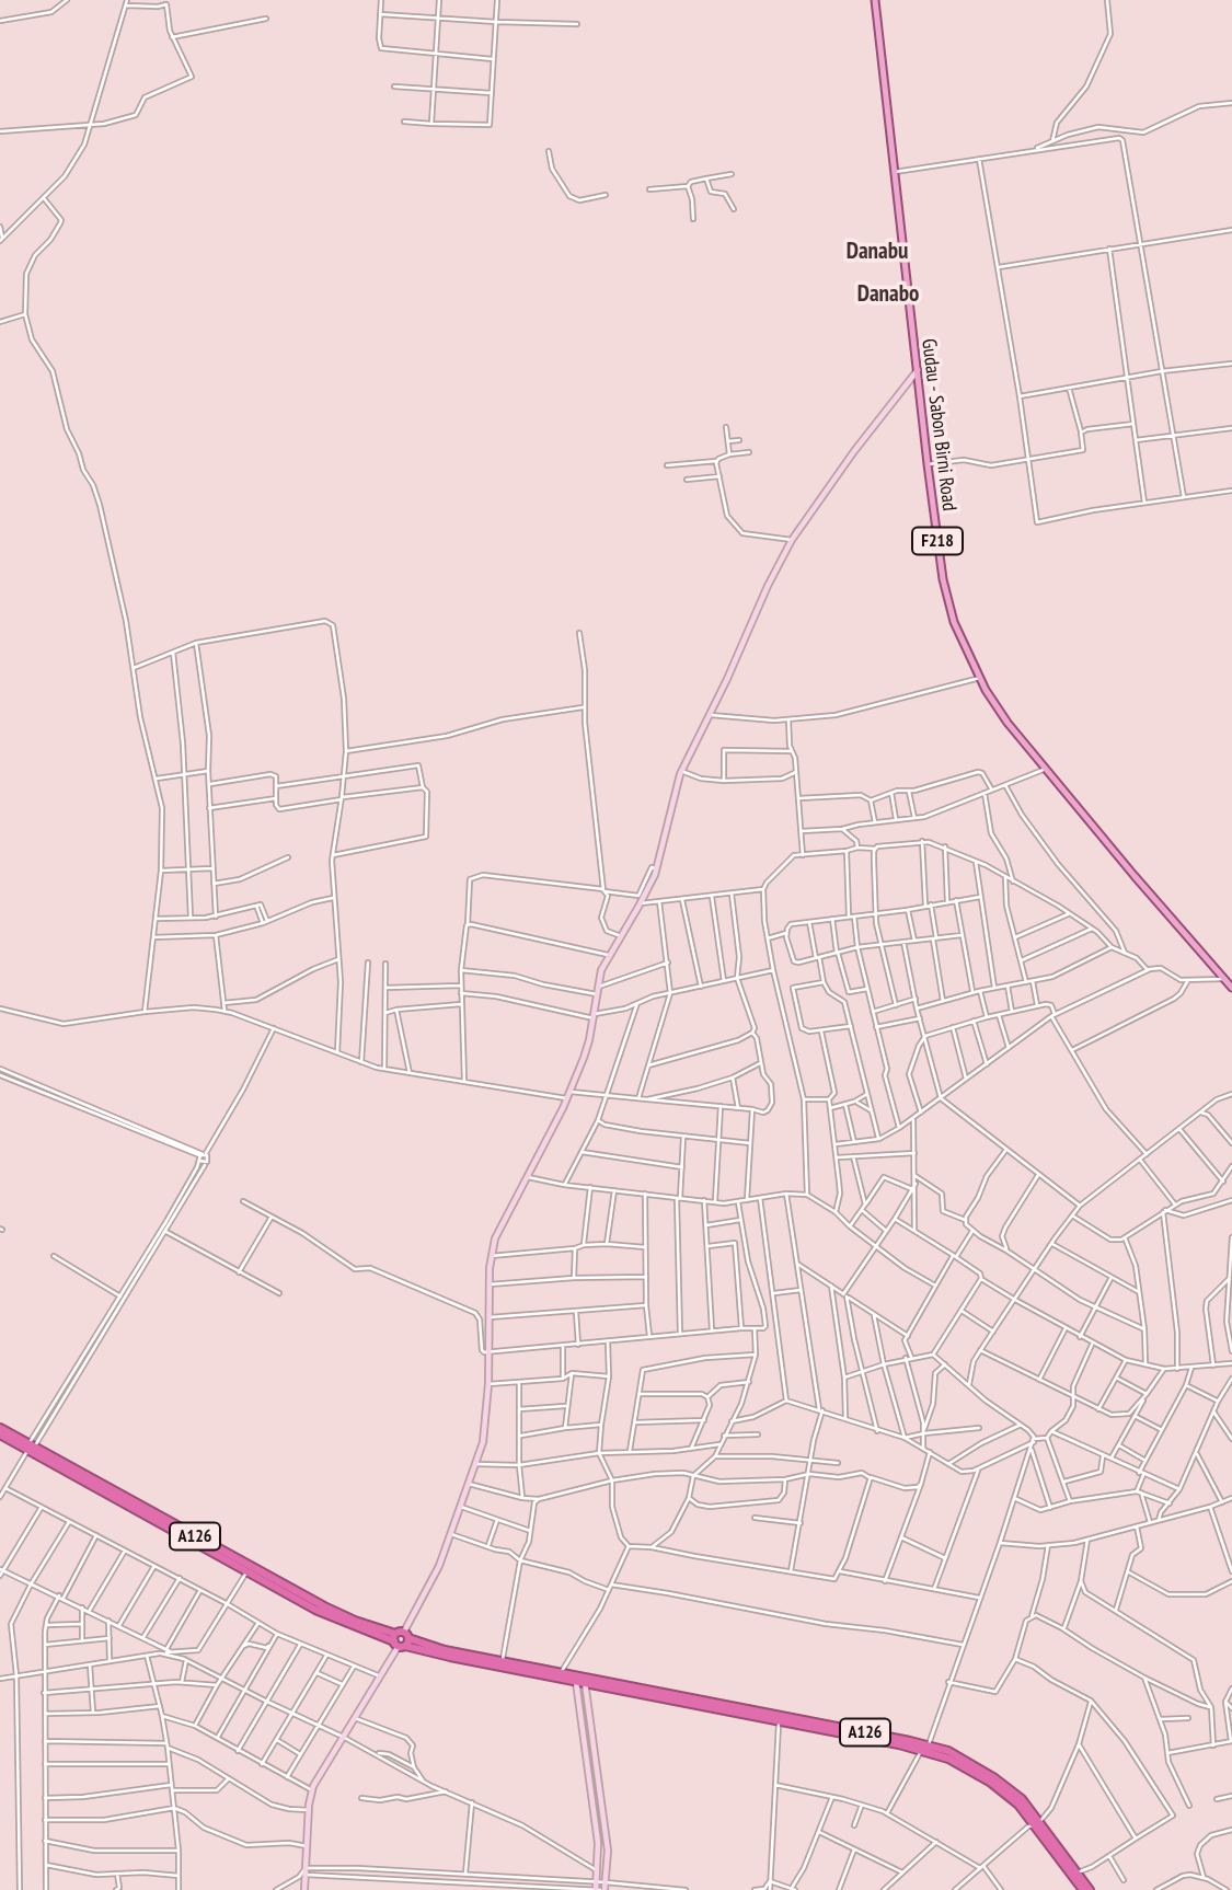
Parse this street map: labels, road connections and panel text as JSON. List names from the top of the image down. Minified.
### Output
{"streets":{"highway":["A126"],"main road":["Gudau - Sabon Birni Road","F218"]},"districts":["Danabu","Danabo"]}
